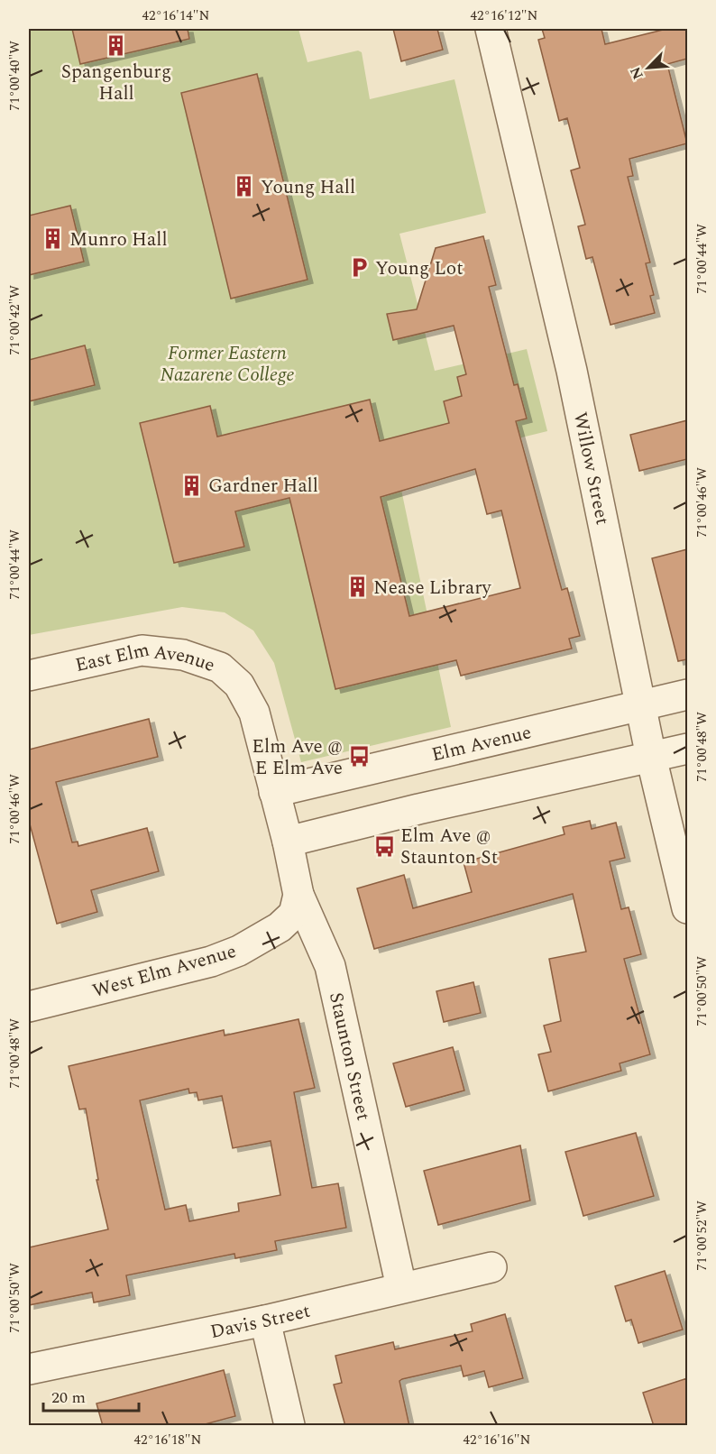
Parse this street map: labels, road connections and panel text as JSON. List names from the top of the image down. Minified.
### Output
{"streets":{"street":["Willow Street","East Elm Avenue","Elm Avenue","West Elm Avenue","Staunton Street","Davis Street"]},"crossings":[["Willow Street","Elm Avenue"],["East Elm Avenue","Elm Avenue"],["West Elm Avenue","Staunton Street"],["Staunton Street","Davis Street"]],"parks":["Former Eastern Nazarene College"],"places":{"building":["Spangenburg Hall","Young Hall","Munro Hall","Gardner Hall","Nease Library"],"parking":["Young Lot"],"bus stop":["Elm Ave @ E Elm Ave","Elm Ave @ Staunton St"]},"scale_bar":"20 m","north":"bottom left","coordinates":["42°16'14\"N","42°16'12\"N","71°00'40\"W","71°00'44\"W","71°00'42\"W","71°00'46\"W","71°00'48\"W","71°00'50\"W","71°00'52\"W","42°16'18\"N","42°16'16\"N"]}
